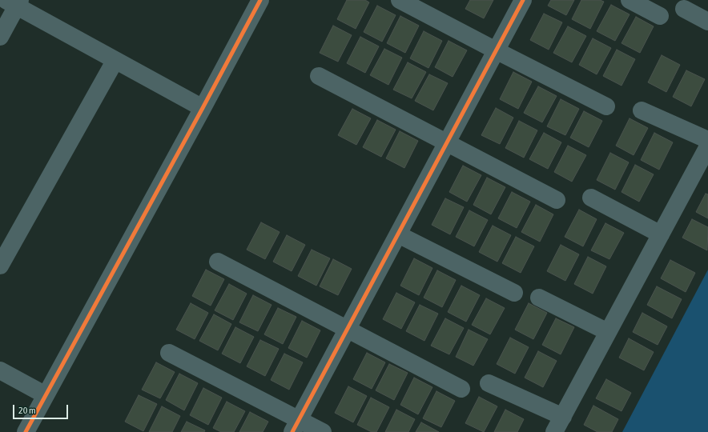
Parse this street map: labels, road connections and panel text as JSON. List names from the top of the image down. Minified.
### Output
{"scale_bar":"20 m"}
